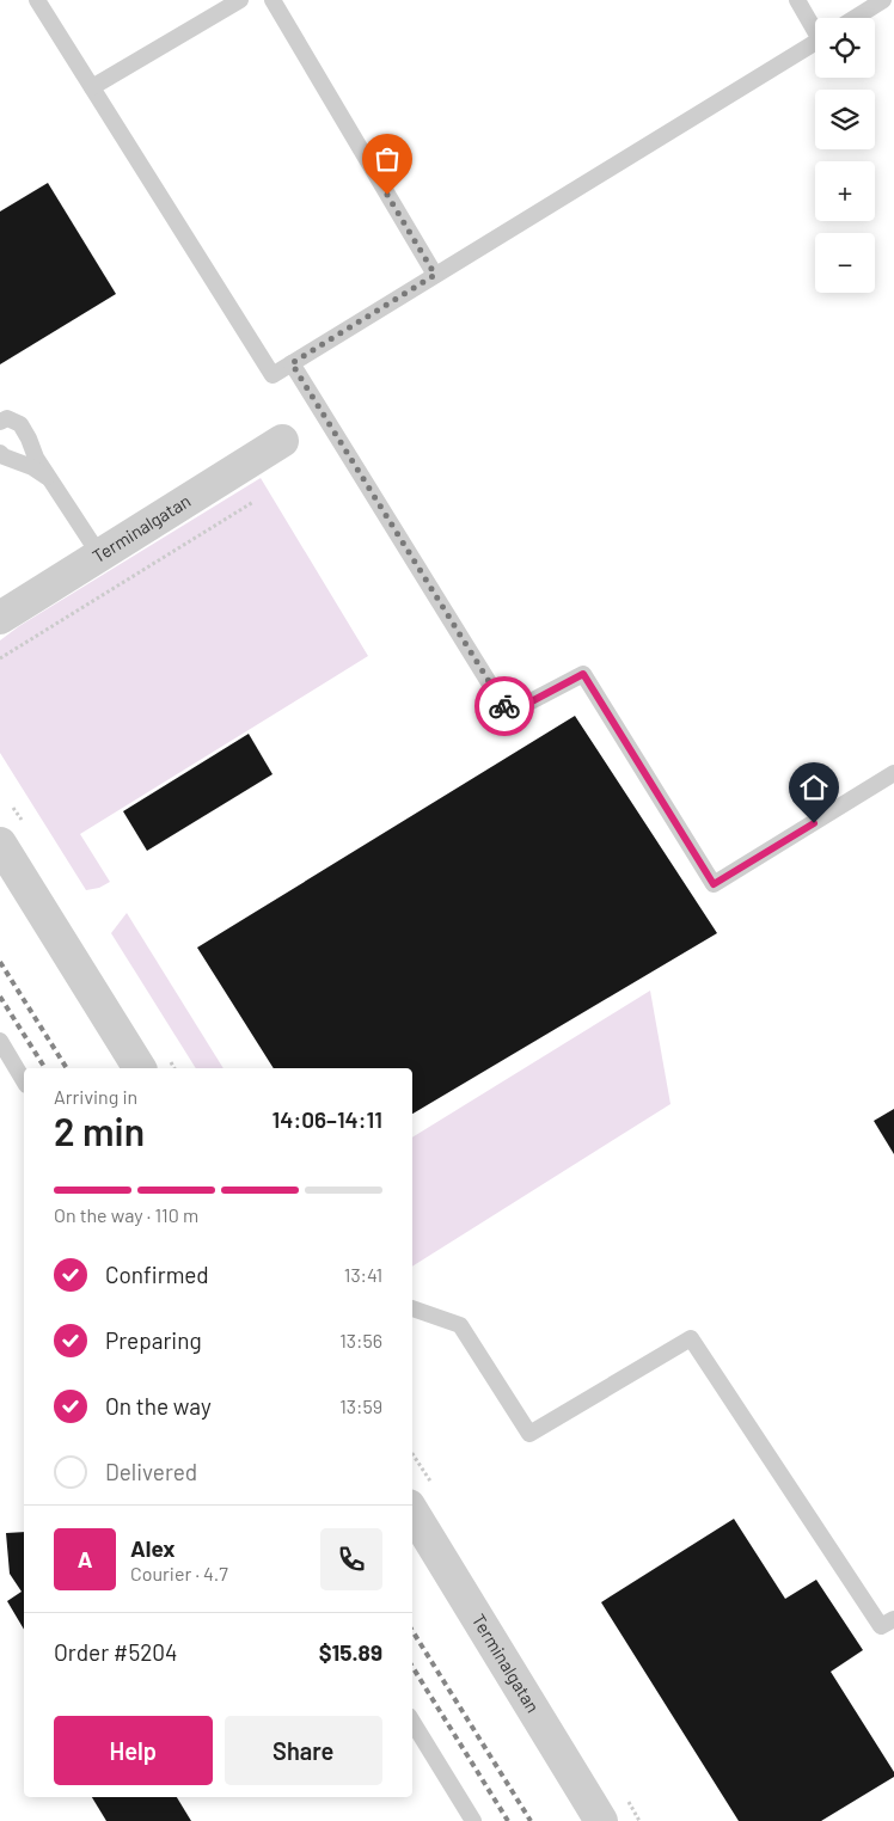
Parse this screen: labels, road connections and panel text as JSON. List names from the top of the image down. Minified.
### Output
{"streets":{"street":["Terminalgatan"]},"page":{"map_buttons":["+","−"],"heading":["2 min","Arriving in","14:06–14:11"],"panel":["Alex","Courier · 4.7","Order #5204","$15.89"],"bar":"On the way · 110 m","list":[["Confirmed","13:41"],["Preparing","13:56"],["On the way","13:59"],"Delivered"],"round":"A","buttons":["Help","Share"]}}
